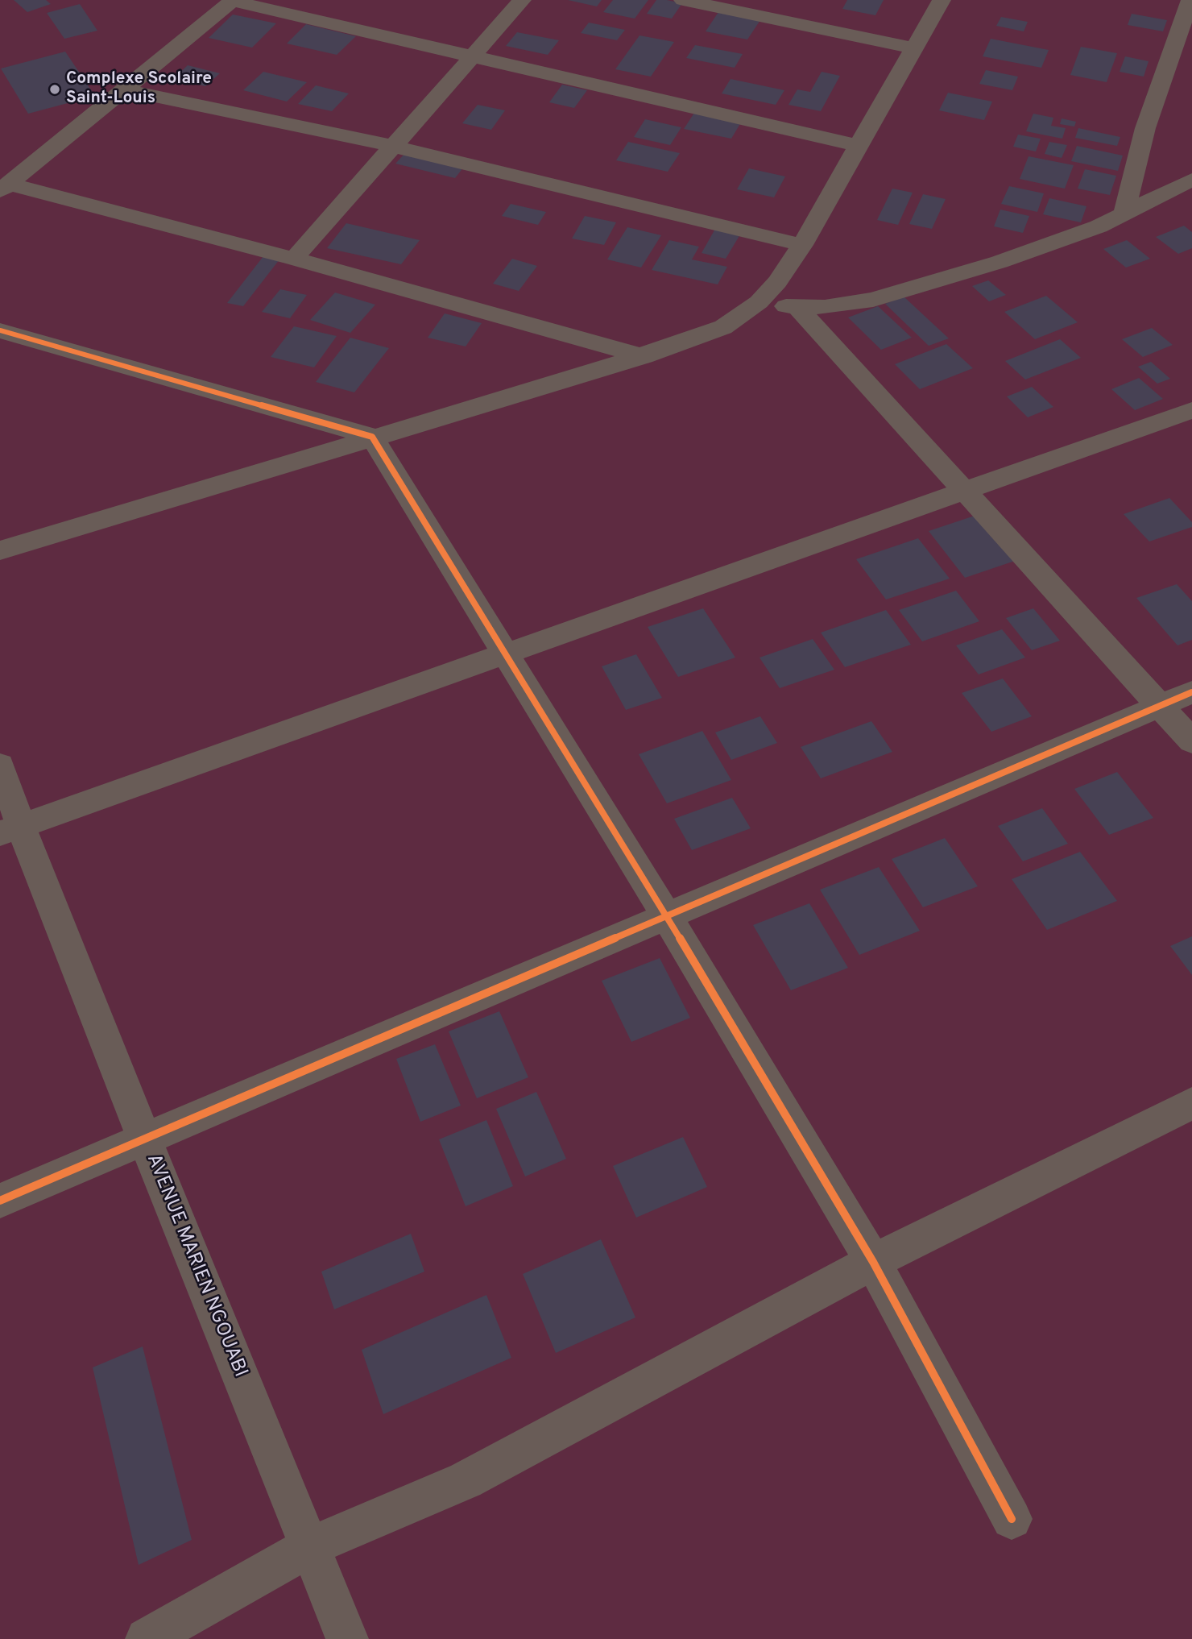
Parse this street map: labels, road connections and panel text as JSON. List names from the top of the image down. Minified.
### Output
{"streets":{"street":["AVENUE MARIEN NGOUABI"]},"places":["Complexe Scolaire Saint-Louis"]}
